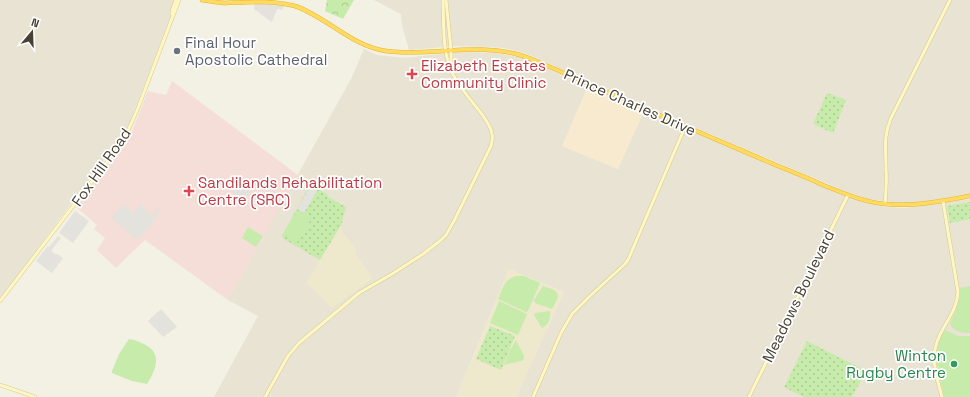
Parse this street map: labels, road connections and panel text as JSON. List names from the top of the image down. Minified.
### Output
{"streets":{"highway":["Prince Charles Drive"],"street":["Fox Hill Road","Meadows Boulevard"]},"crossings":[["Prince Charles Drive","Meadows Boulevard"]],"places":{"other":["Final Hour Apostolic Cathedral","Winton Rugby Centre"],"health":["Elizabeth Estates Community Clinic","Sandilands Rehabilitation Centre (SRC)"]},"north":"top"}
